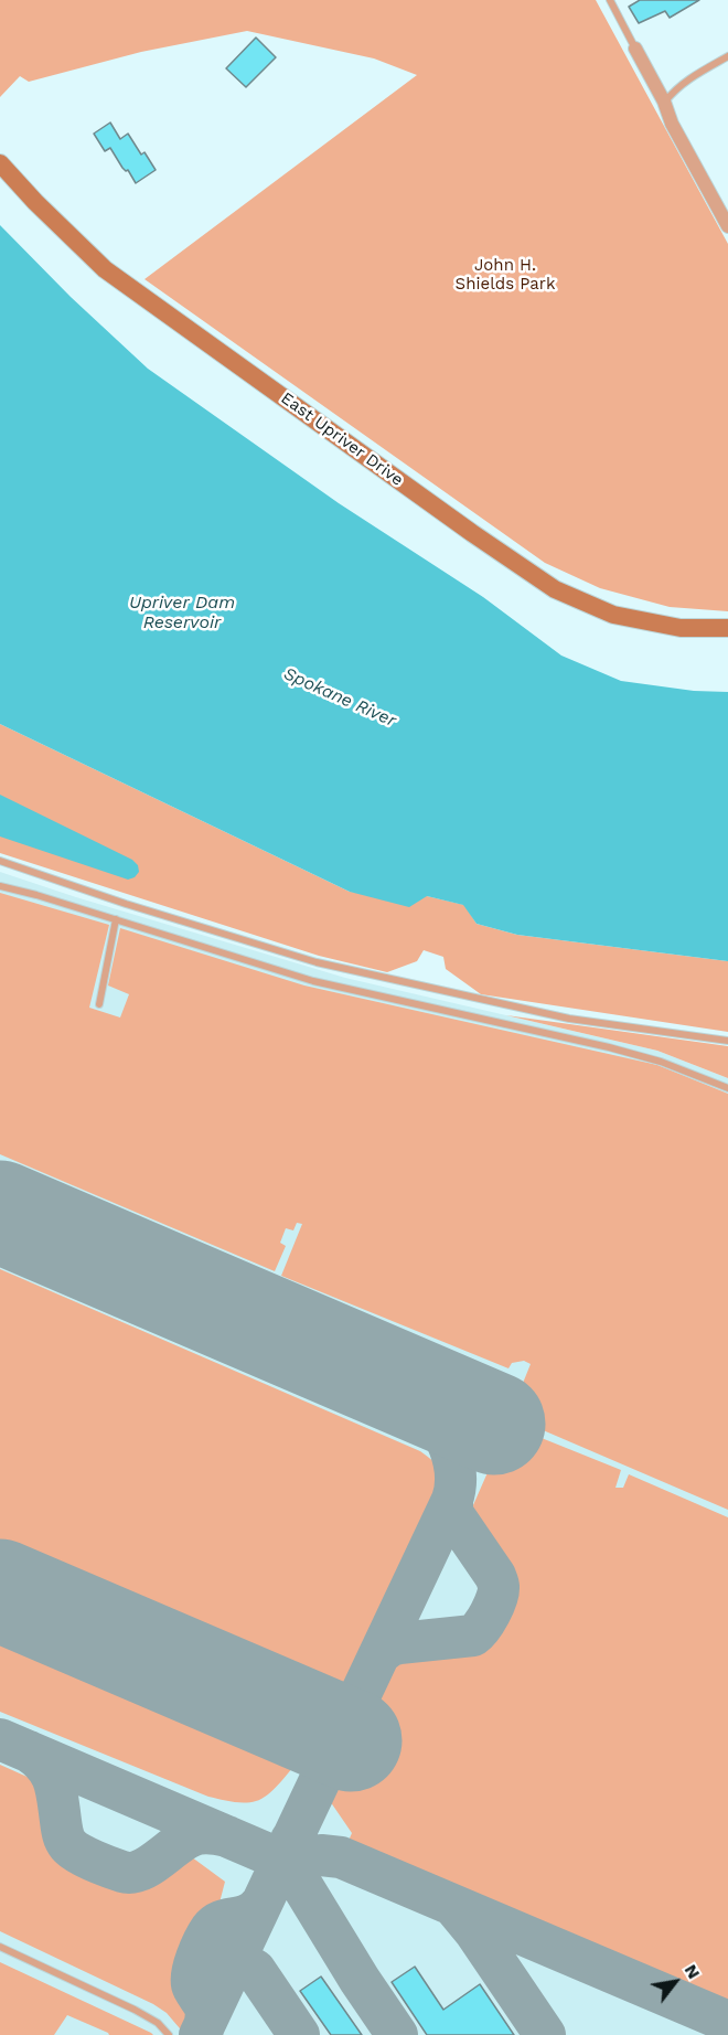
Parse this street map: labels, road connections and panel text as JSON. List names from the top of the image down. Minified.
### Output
{"streets":{"main road":["East Upriver Drive"]},"water":["Upriver Dam Reservoir","Spokane River"],"parks":["John H. Shields Park"],"north":"top right"}
